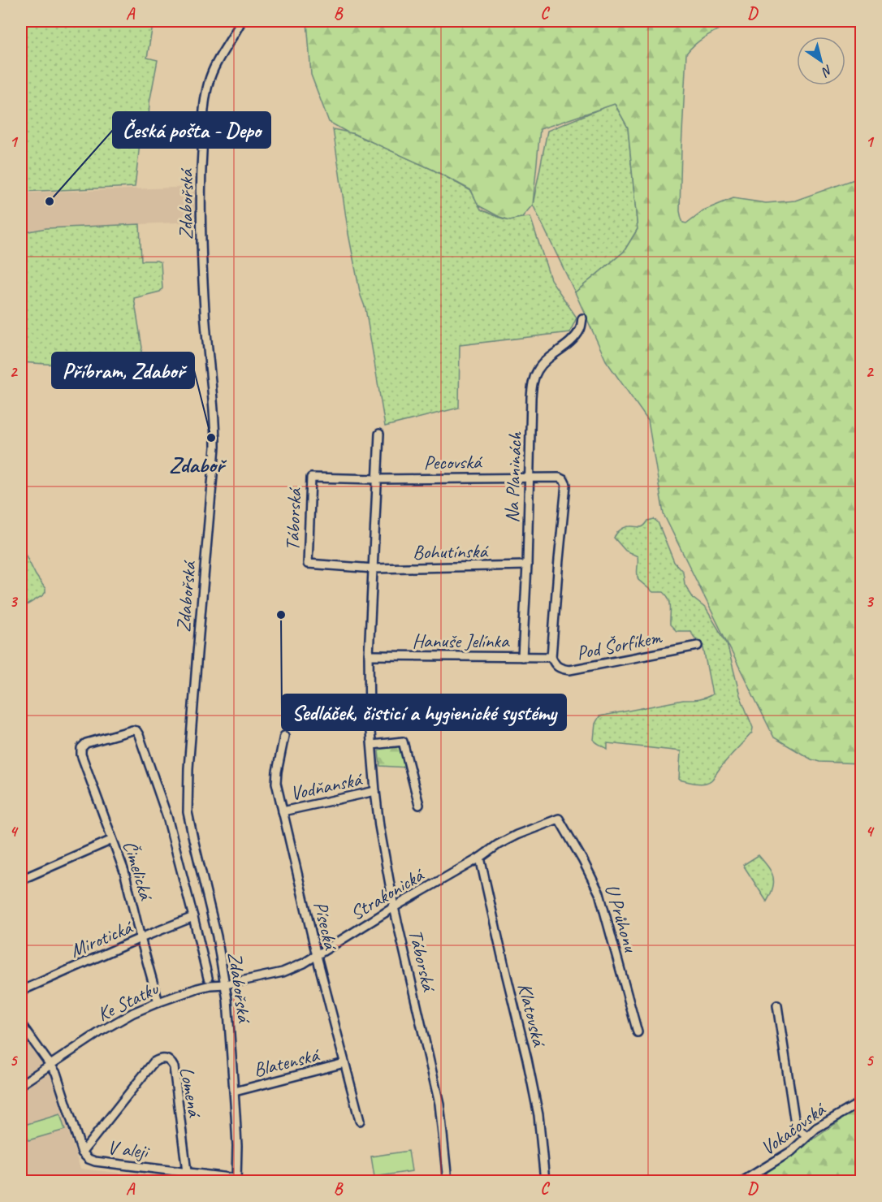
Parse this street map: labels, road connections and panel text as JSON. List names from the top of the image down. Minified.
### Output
{"streets":{"street":["Zdabořská","Pecovská","Na Planinách","Táborská","Bohutínská","Hanuše Jelínka","Pod Šorfíkem","Vodňanská","Čimelická","Strakonická","U Průhonu","Písecká","Mirotická","Ke Statku","Klatovská","Blatenská","Lomená","Vokačovská","V aleji"]},"crossings":[["Zdabořská","Čimelická"],["Zdabořská","Strakonická"],["Zdabořská","Mirotická"],["Zdabořská","Ke Statku"],["Zdabořská","Blatenská"],["Zdabořská","V aleji"],["Pecovská","Na Planinách"],["Pecovská","Táborská"],["Pecovská","Hanuše Jelínka"],["Pecovská","Pod Šorfíkem"],["Na Planinách","Bohutínská"],["Na Planinách","Hanuše Jelínka"],["Táborská","Bohutínská"],["Táborská","Hanuše Jelínka"],["Táborská","Vodňanská"],["Táborská","Strakonická"],["Hanuše Jelínka","Pod Šorfíkem"],["Vodňanská","Písecká"],["Čimelická","Mirotická"],["Čimelická","Ke Statku"],["Strakonická","U Průhonu"],["Strakonická","Písecká"],["Strakonická","Ke Statku"],["Strakonická","Klatovská"],["Písecká","Blatenská"],["Ke Statku","V aleji"],["Lomená","V aleji"]],"districts":["Zdaboř"],"places":["Česká pošta - Depo","Příbram, Zdaboř","Sedláček, čisticí a hygienické systémy"],"north":"bottom right","grid":{"columns":["A","B","C","D"],"rows":["1","2","3","4","5"]}}
